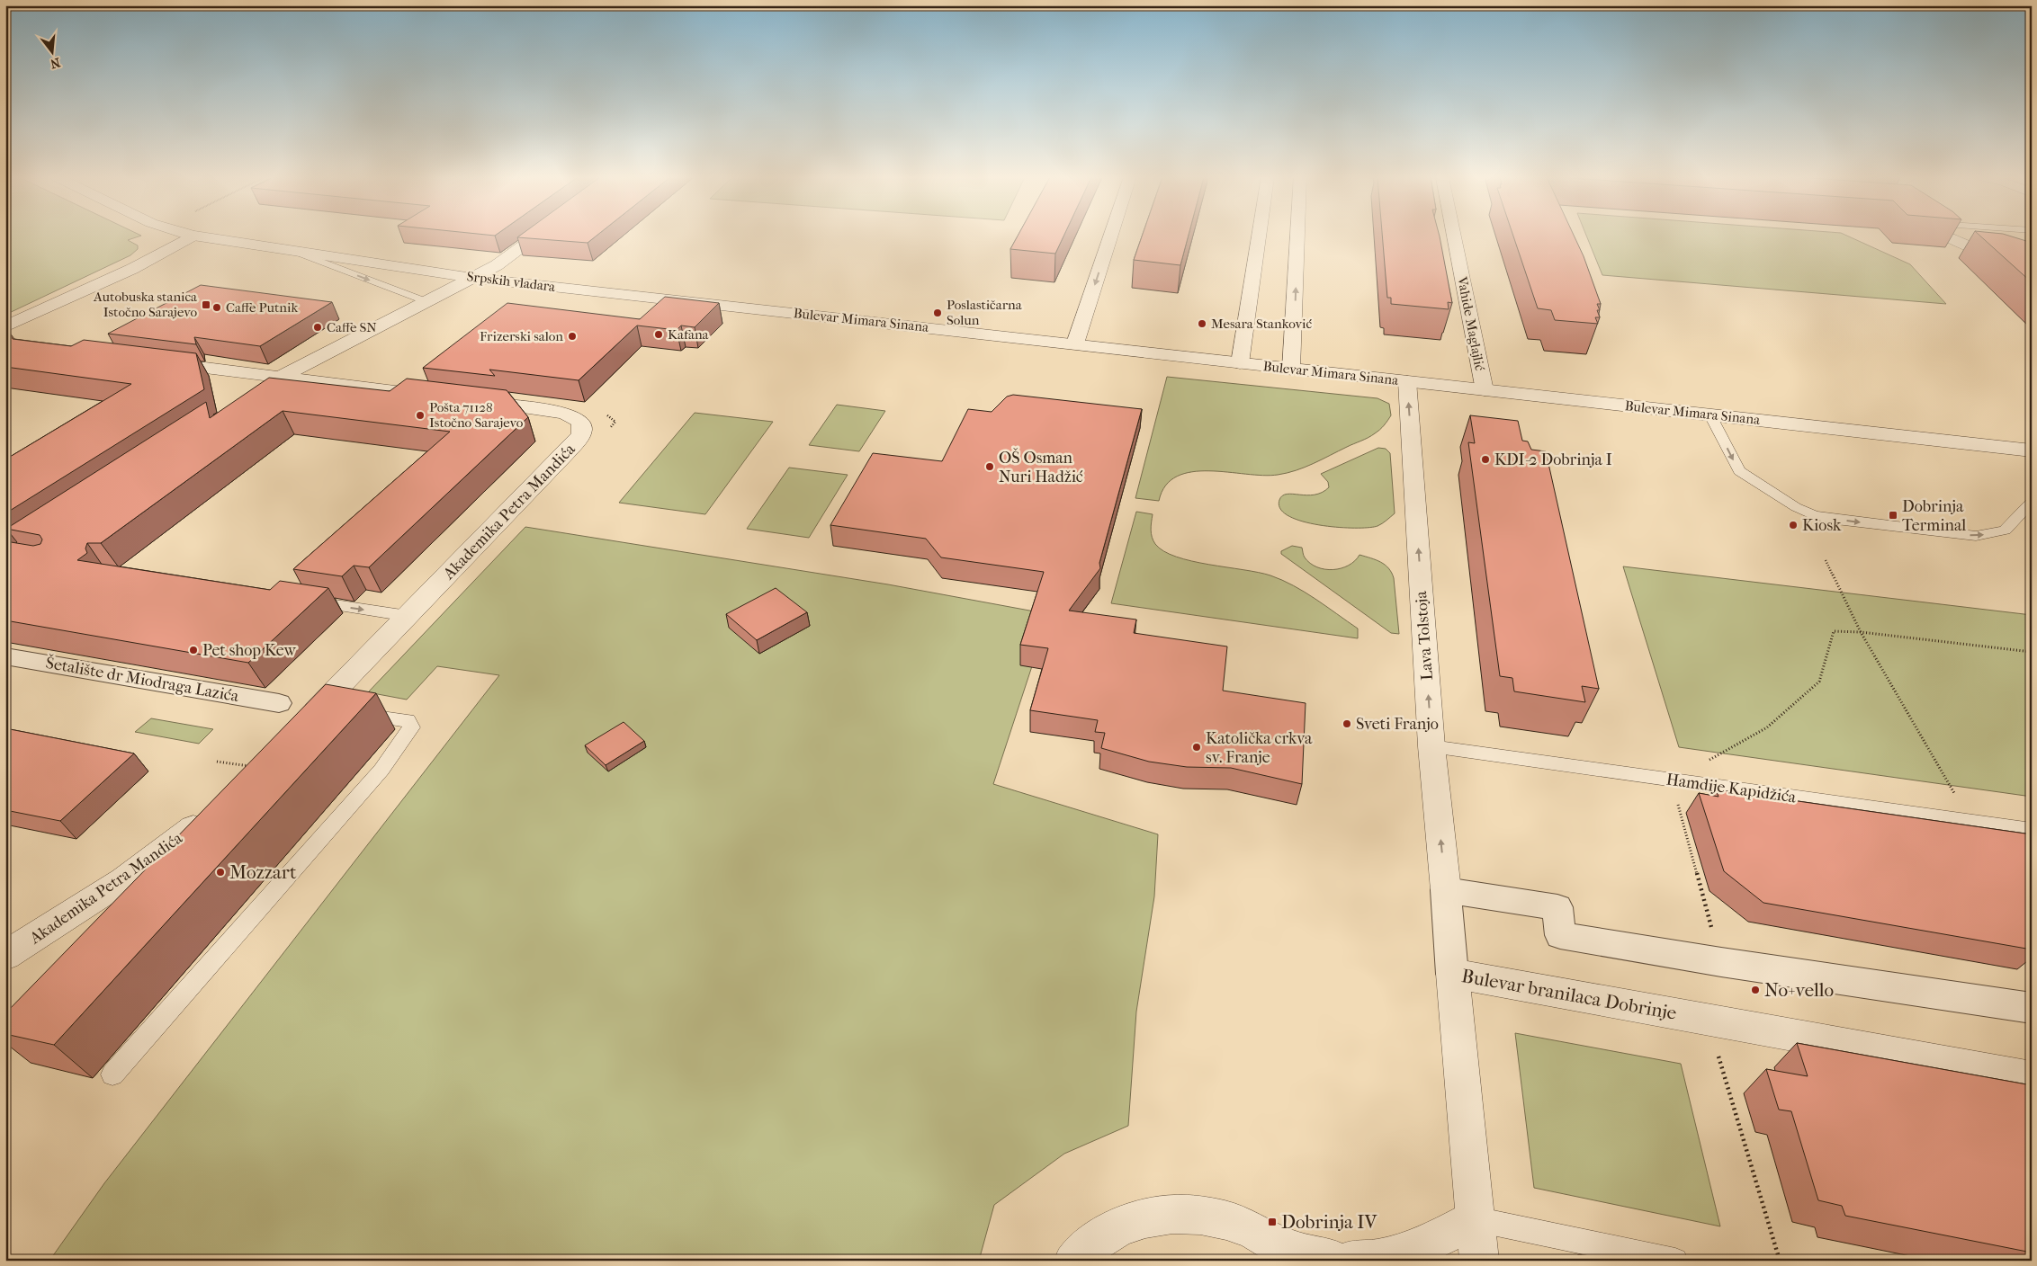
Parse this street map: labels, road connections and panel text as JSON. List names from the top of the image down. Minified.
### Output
{"streets":{"street":["Srpskih vladara","Bulevar Mimara Sinana","Vahide Maglajlić","Akademika Petra Mandića","Lava Tolstoja","Šetalište dr Miodraga Lazića","Bulevar branilaca Dobrinje"],"lane":["Hamdije Kapidžića"]},"crossings":[["Srpskih vladara","Bulevar Mimara Sinana"],["Bulevar Mimara Sinana","Vahide Maglajlić"],["Bulevar Mimara Sinana","Lava Tolstoja"],["Lava Tolstoja","Hamdije Kapidžića"],["Lava Tolstoja","Bulevar branilaca Dobrinje"]],"one_way":["Lava Tolstoja"],"places":{"transit":["Autobuska stanica Istočno Sarajevo","Dobrinja Terminal","Dobrinja IV"],"other":["Caffe Putnik","Poslastičarna Solun","Mesara Stanković","Caffe SN","Kafana","Frizerski salon","Pošta 71128 Istočno Sarajevo","KDI-2 Dobrinja I","OŠ Osman Nuri Hadžić","Kiosk","Pet shop Kew","Sveti Franjo","Katolička crkva sv. Franje","Mozzart","No+vello"]},"north":"bottom"}
